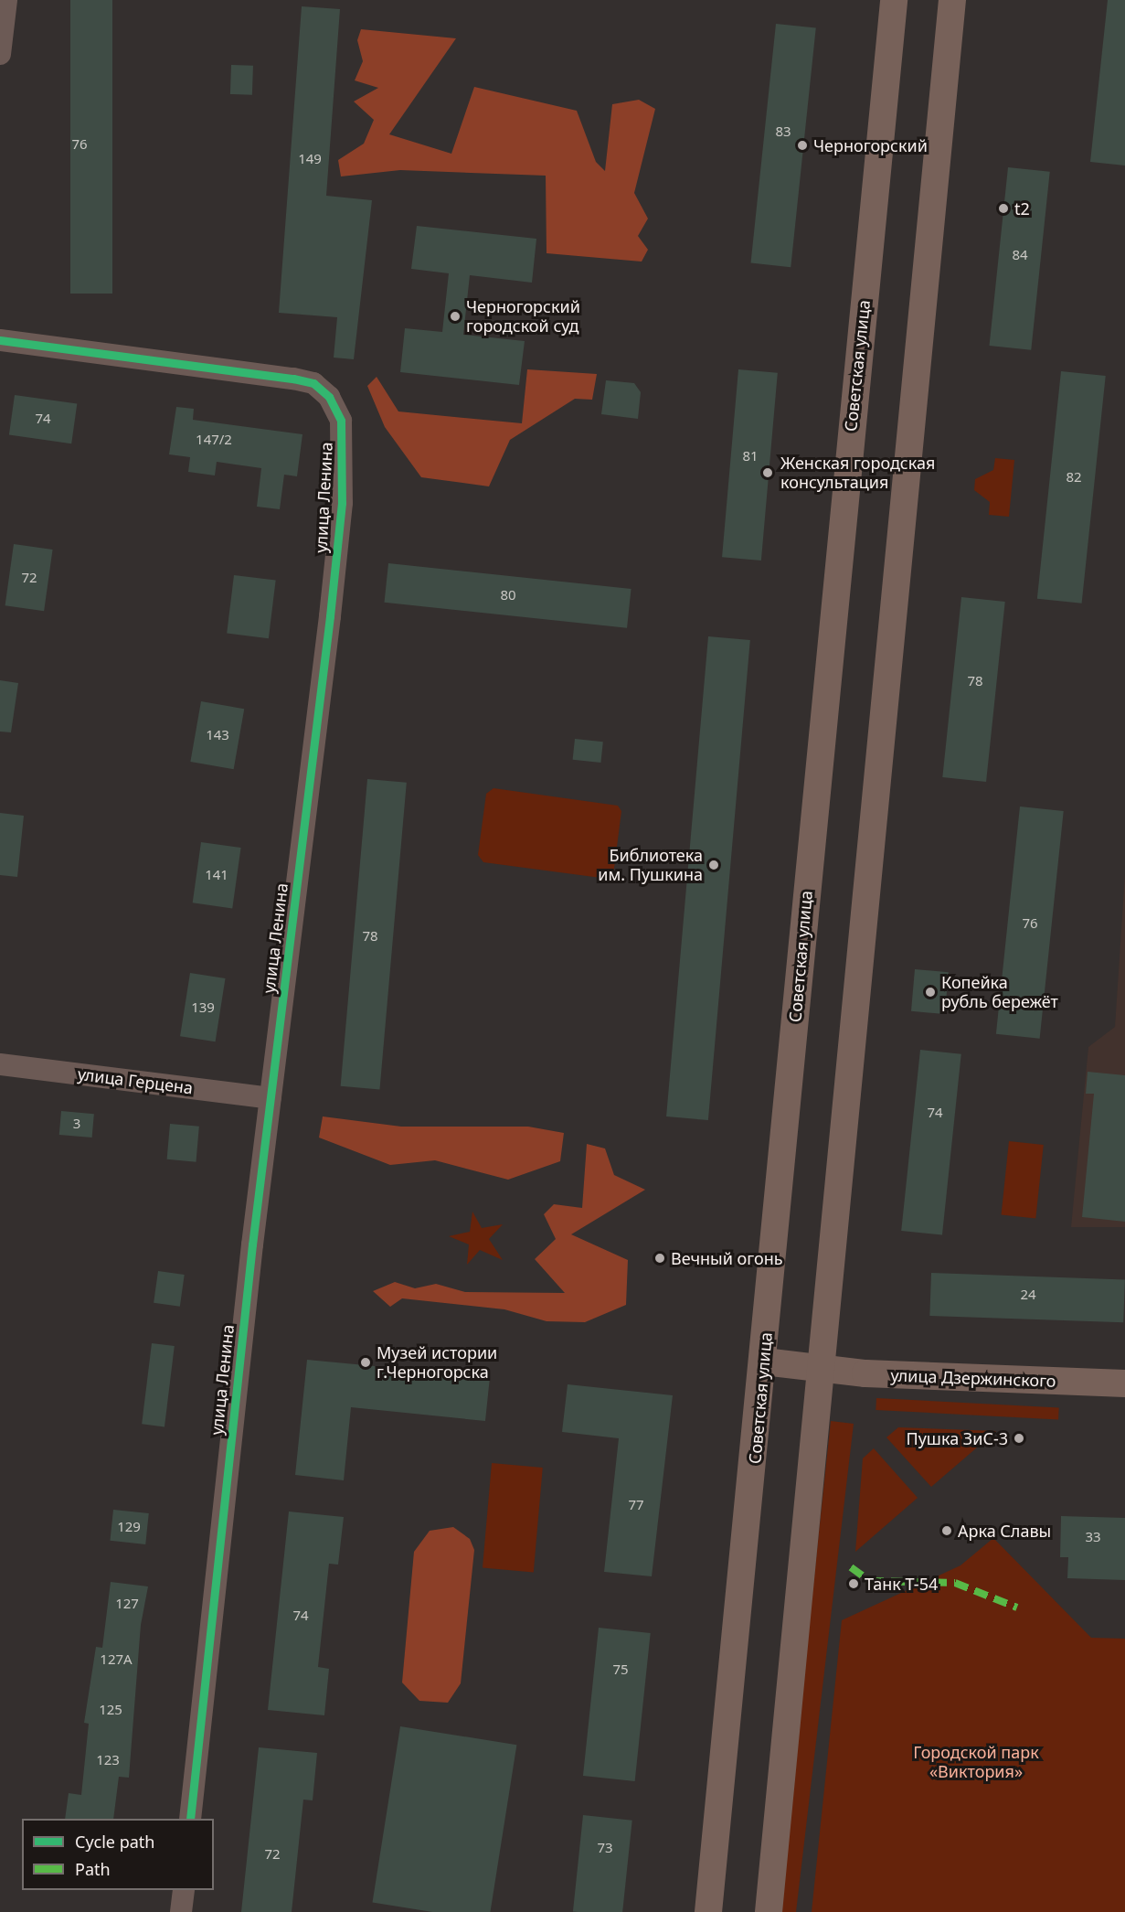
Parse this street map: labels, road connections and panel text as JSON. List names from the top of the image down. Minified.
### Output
{"streets":{"main road":["Советская улица","улица Дзержинского"],"street":["улица Ленина","улица Герцена"]},"crossings":[["Советская улица","улица Дзержинского"],["улица Ленина","улица Герцена"]],"parks":["Городской парк «Виктория»"],"places":["Черногорский","t2","Черногорский городской суд","Женская городская консультация","Библиотека им. Пушкина","Копейка рубль бережёт","Вечный огонь","Музей истории г.Черногорска","Пушка ЗиС-3","Арка Славы","Танк Т-54"],"house_numbers":["83","76","149","84","74","147/2","81","82","72","80","78","143","141","76","78","139","74","3","24","77","129","33","127","74","127А","75","125","123","73","72"],"legend":["Cycle path","Path"]}
